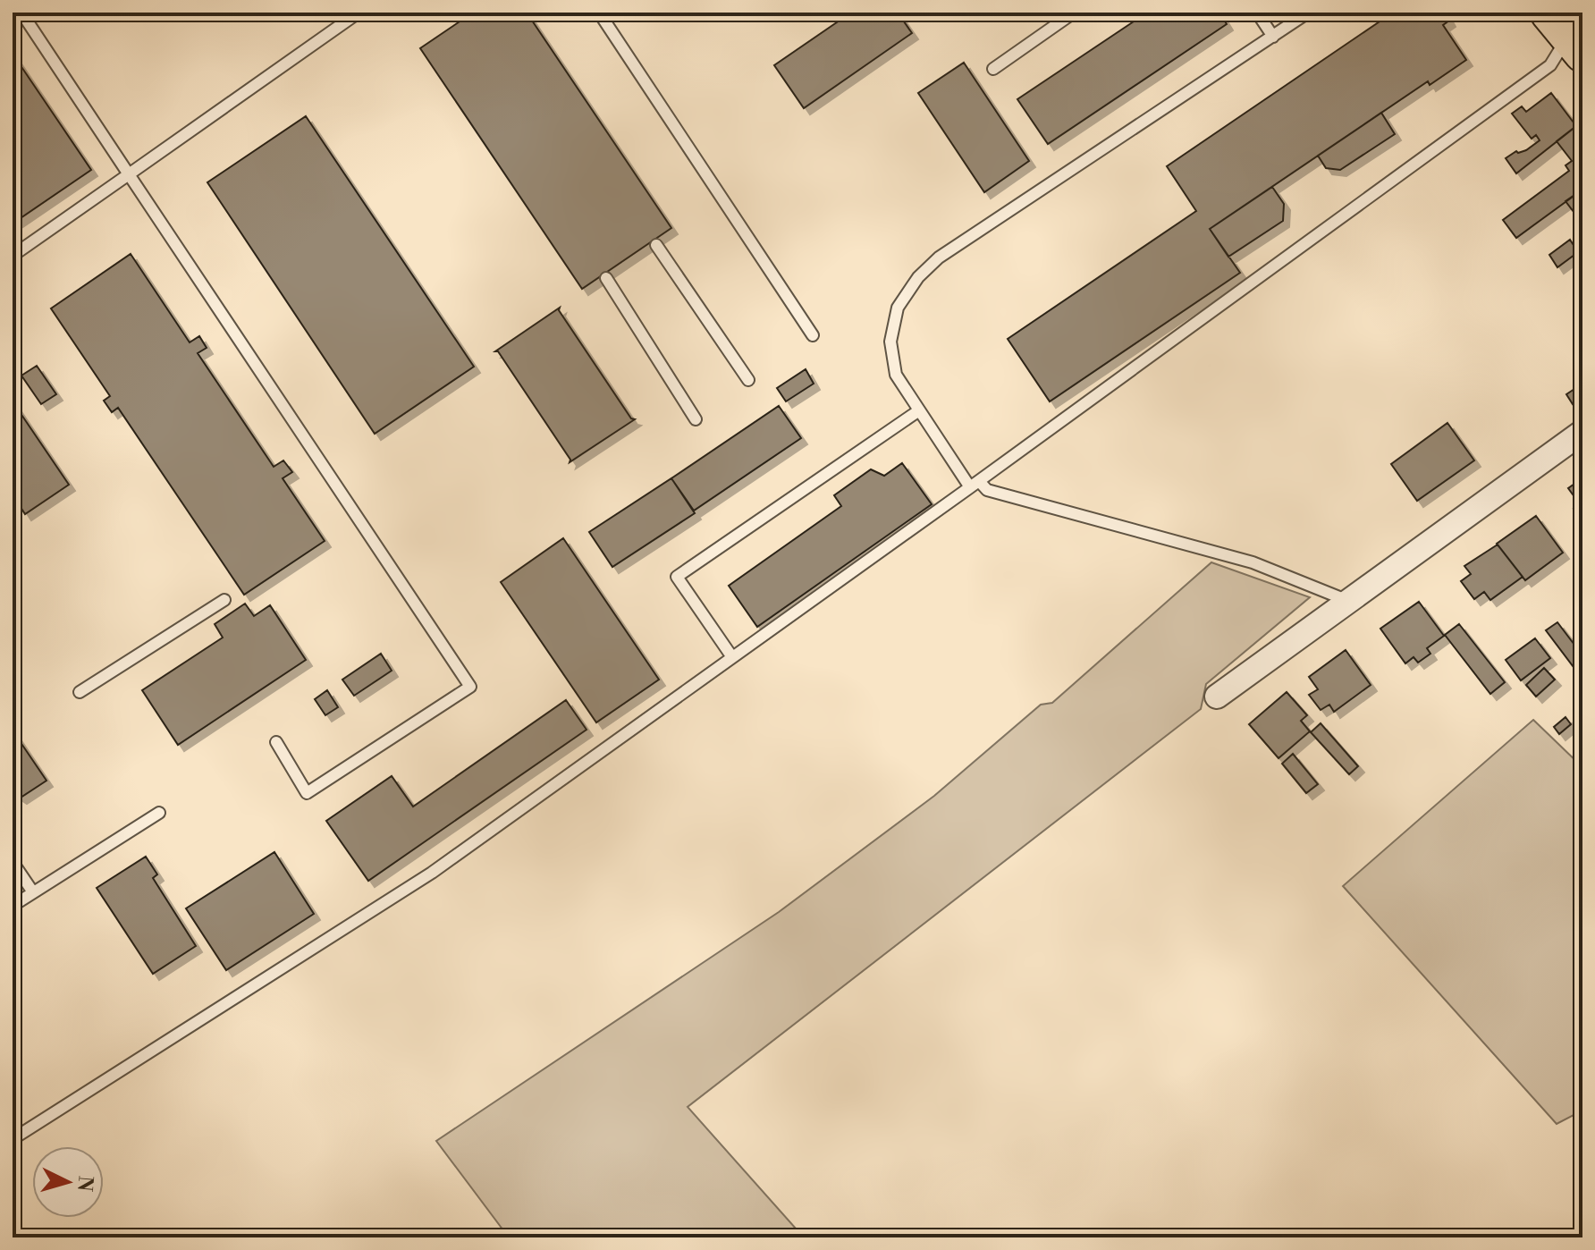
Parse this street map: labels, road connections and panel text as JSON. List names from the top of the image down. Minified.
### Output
{"north":"right"}
